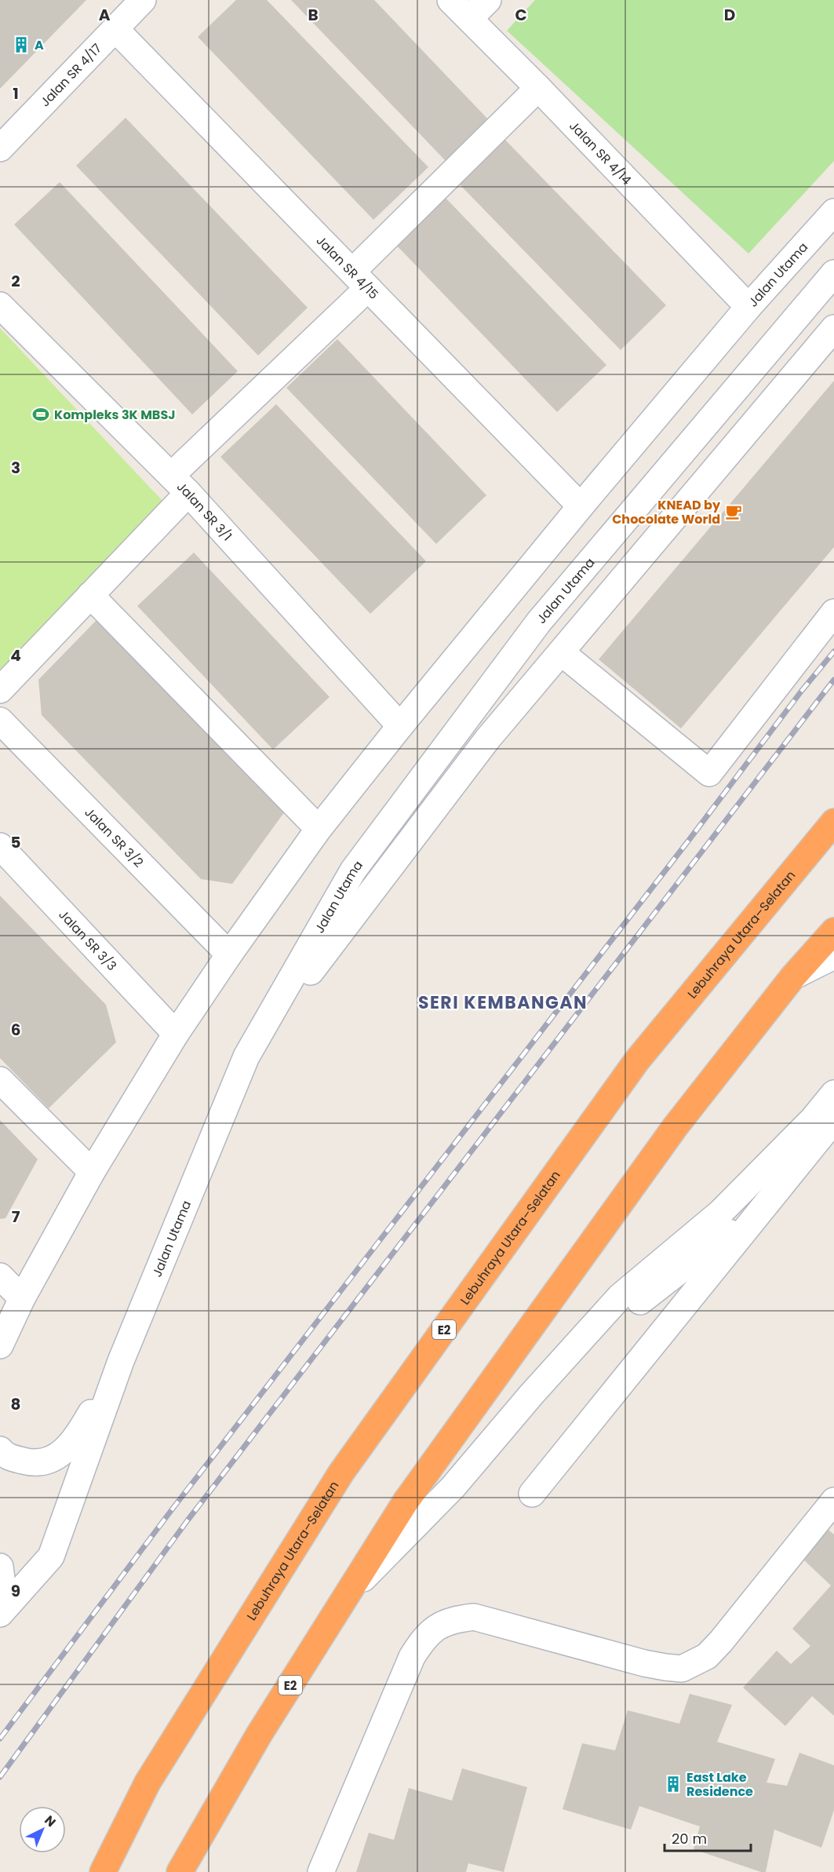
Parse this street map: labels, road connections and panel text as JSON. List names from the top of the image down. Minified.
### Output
{"streets":{"highway":["Lebuhraya Utara–Selatan","E2"],"street":["Jalan SR 4/17","Jalan SR 4/14","Jalan SR 4/15","Jalan Utama","Jalan SR 3/1","Jalan SR 3/2","Jalan SR 3/3"]},"crossings":[["Jalan SR 4/17","Jalan SR 4/15"],["Jalan SR 4/14","Jalan Utama"],["Jalan SR 4/15","Jalan Utama"],["Jalan Utama","Jalan SR 3/1"],["Jalan Utama","Jalan SR 3/2"],["Jalan Utama","Jalan SR 3/3"]],"districts":["SERI KEMBANGAN"],"places":{"building":["A","East Lake Residence"],"sports":["Kompleks 3K MBSJ"],"cafe":["KNEAD by Chocolate World"]},"scale_bar":"20 m","north":"top right","grid":{"columns":["A","B","C","D"],"rows":["1","2","3","4","5","6","7","8","9"]}}
